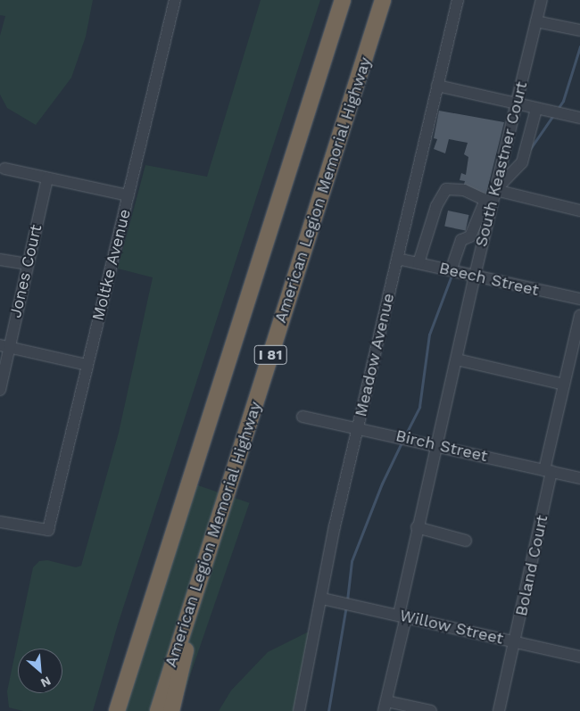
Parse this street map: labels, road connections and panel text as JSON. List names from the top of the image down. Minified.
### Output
{"streets":{"highway":["American Legion Memorial Highway","I 81"],"street":["South Keastner Court","Moltke Avenue","Jones Court","Beech Street","Meadow Avenue","Birch Street","Boland Court","Willow Street"]},"crossings":[["South Keastner Court","Beech Street"],["South Keastner Court","Birch Street"],["South Keastner Court","Willow Street"],["Beech Street","Meadow Avenue"],["Meadow Avenue","Birch Street"],["Meadow Avenue","Willow Street"],["Birch Street","Boland Court"],["Boland Court","Willow Street"]],"north":"bottom right"}
